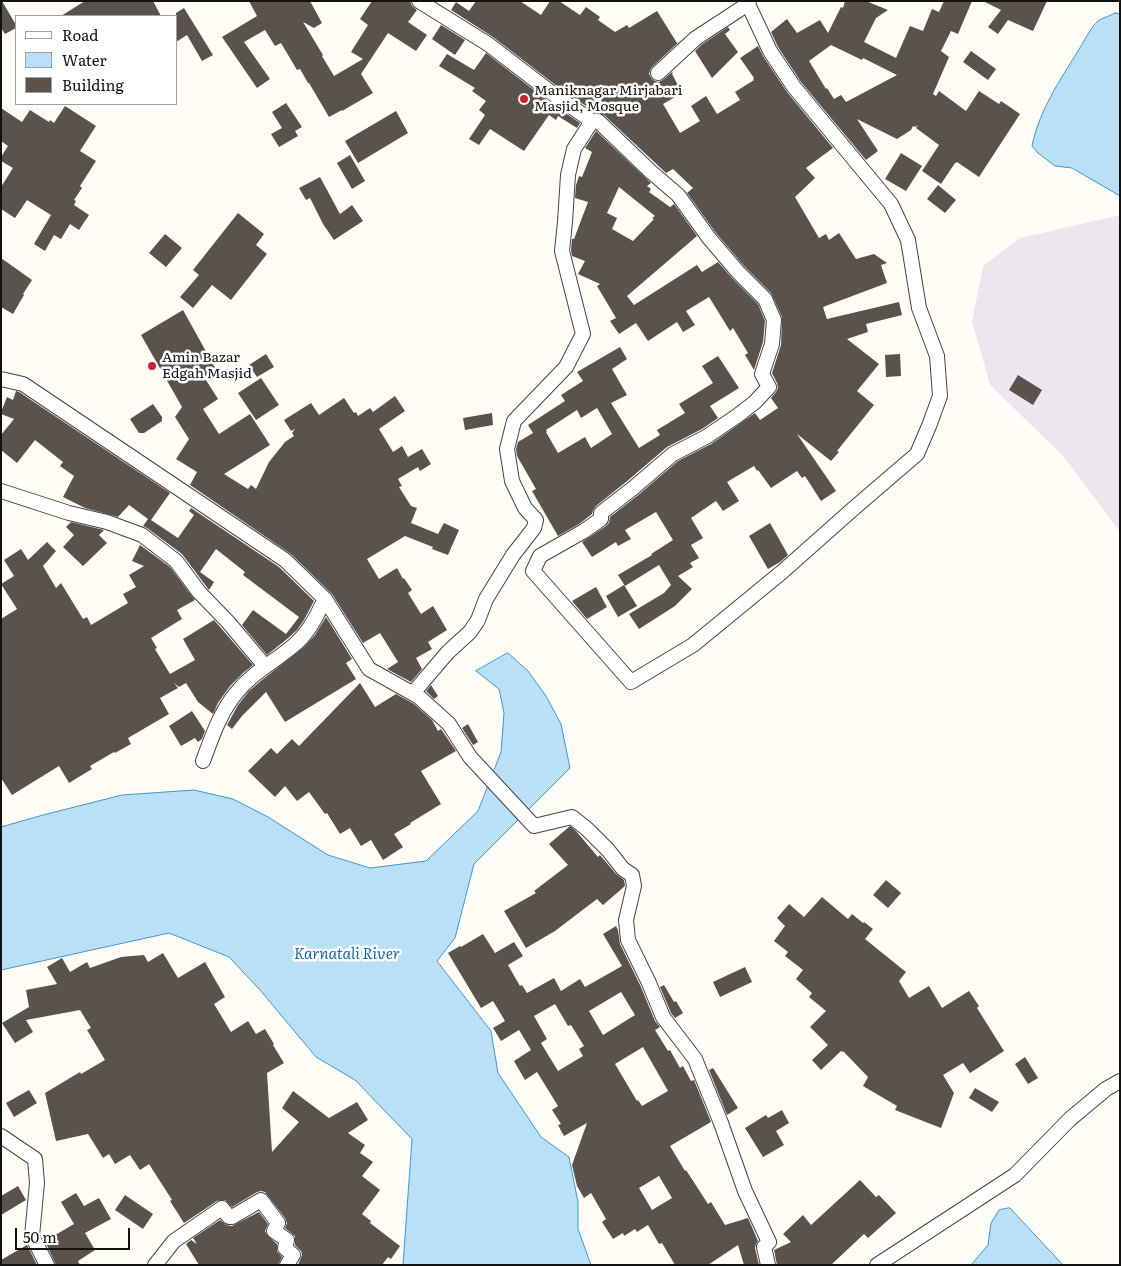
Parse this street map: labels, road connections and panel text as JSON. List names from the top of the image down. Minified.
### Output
{"water":["Karnatali River"],"places":["Maniknagar Mirjabari Masjid, Mosque","Amin Bazar Edgah Masjid"],"legend":["Road","Water","Building"],"scale_bar":"50 m"}
